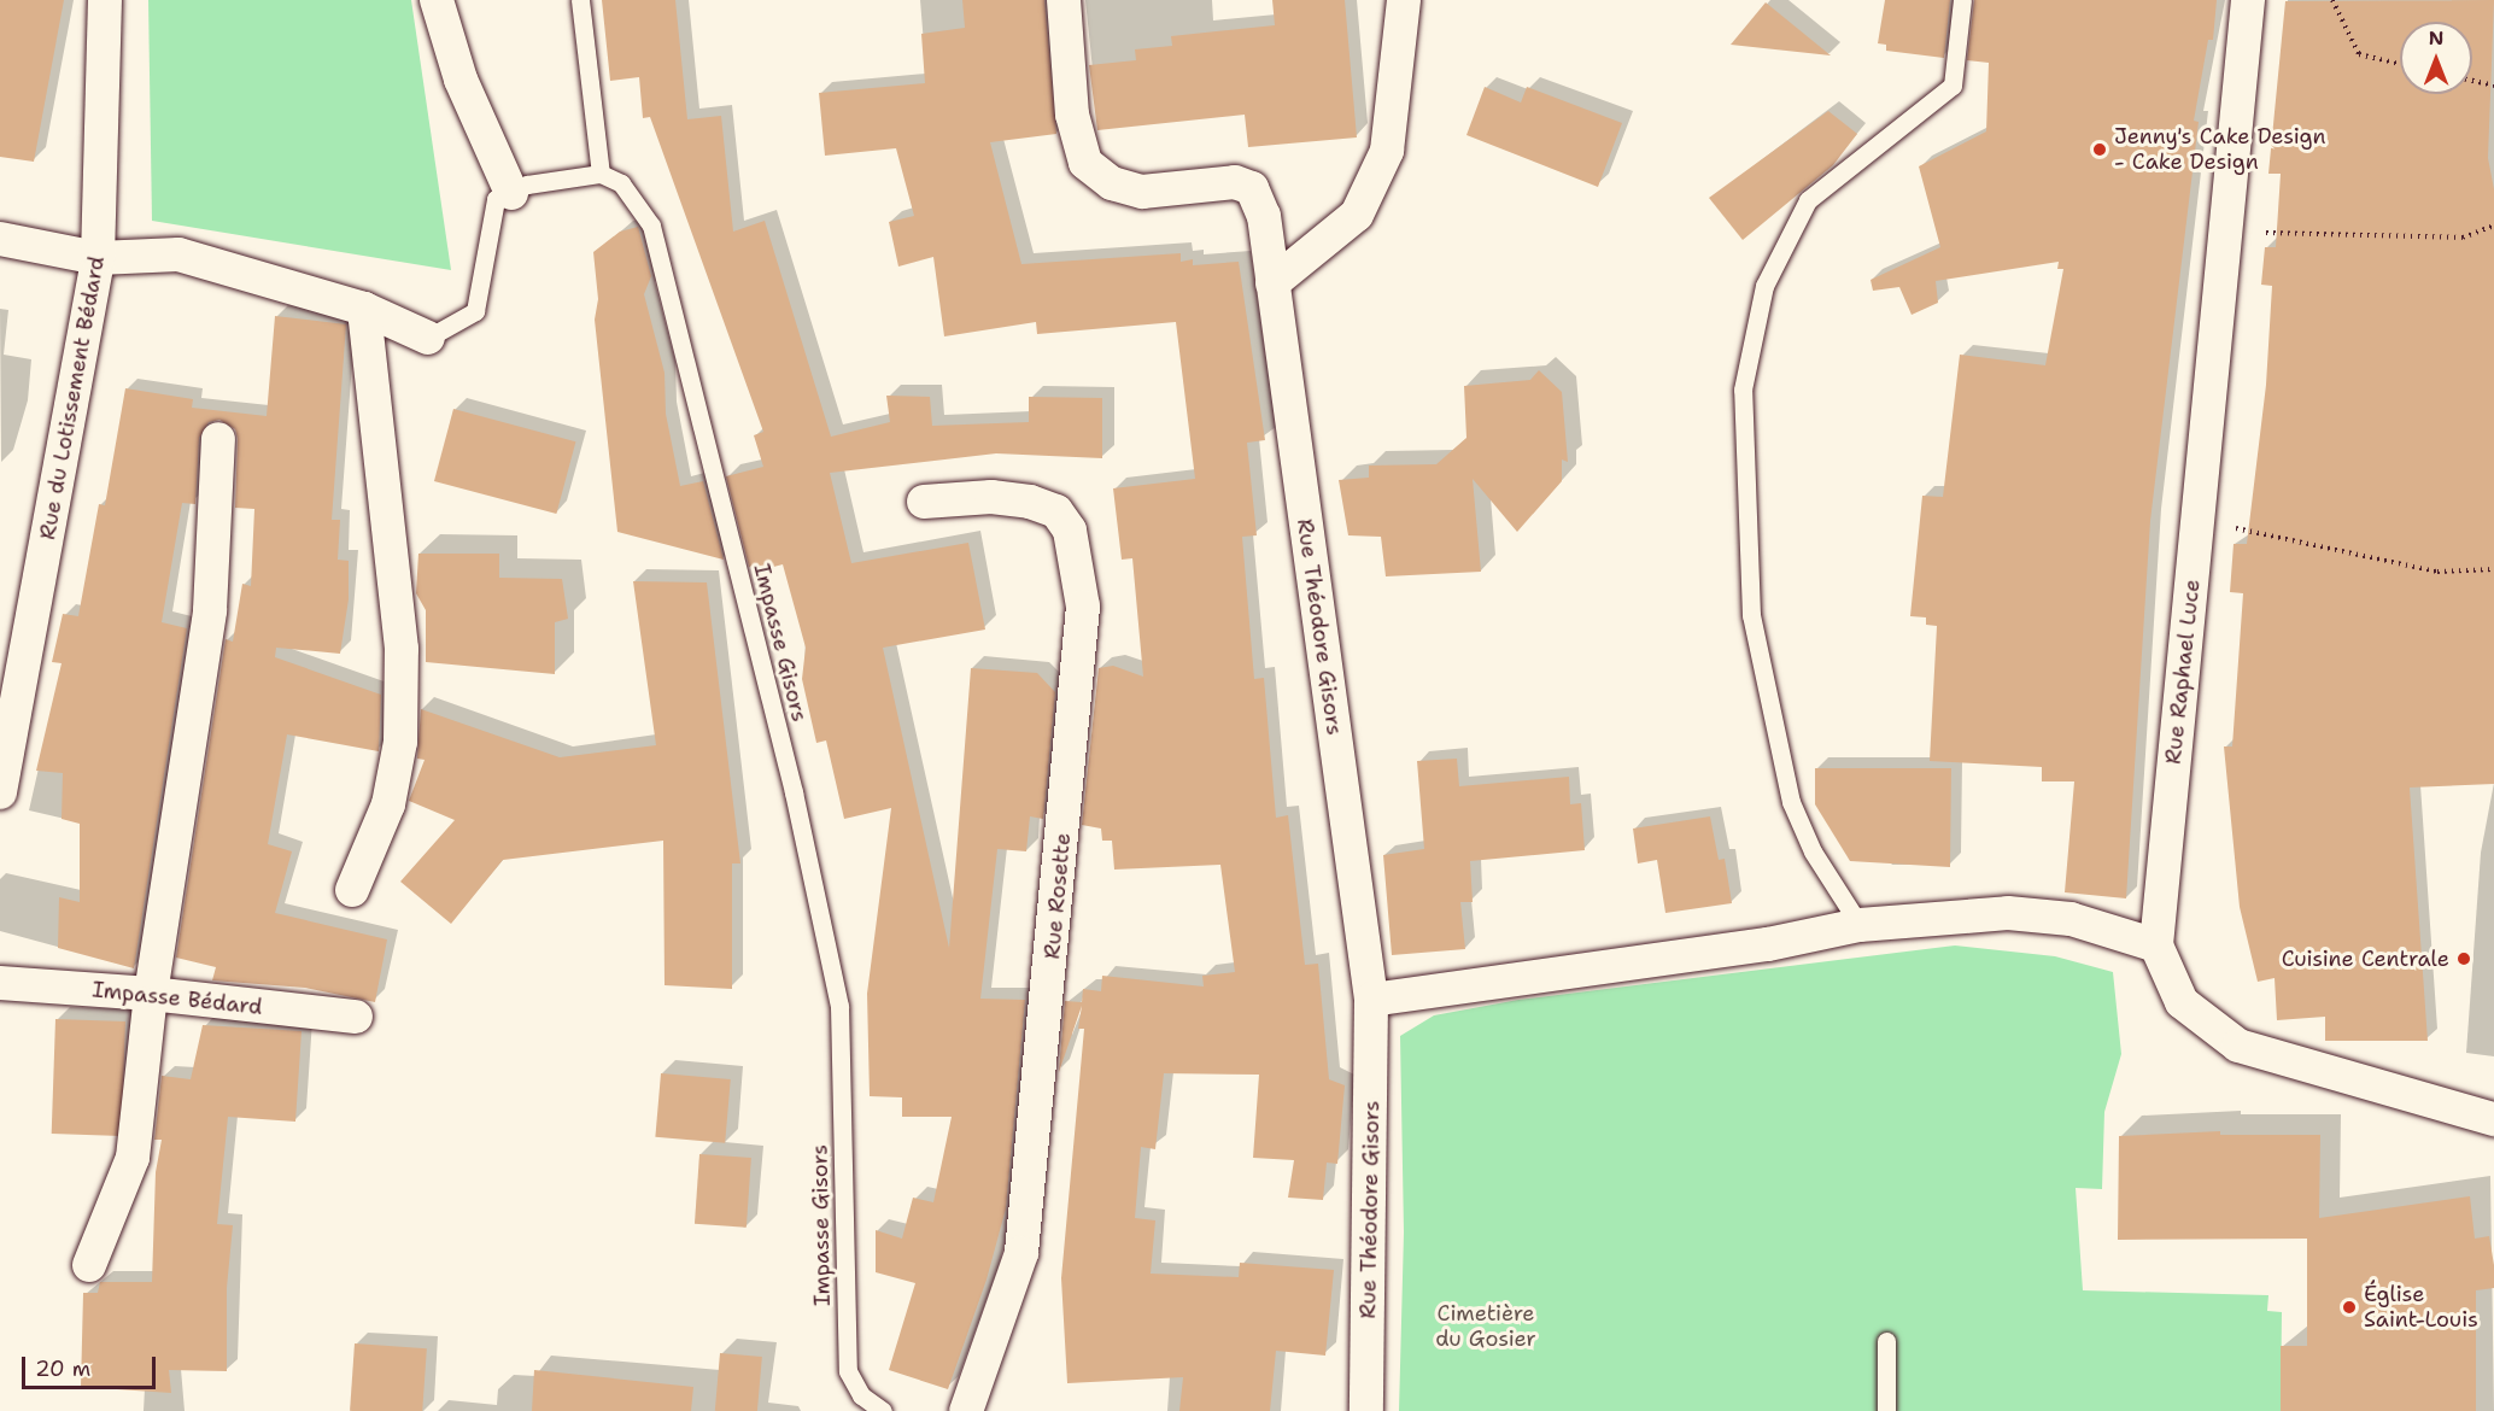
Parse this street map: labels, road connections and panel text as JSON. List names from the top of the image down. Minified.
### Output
{"streets":{"street":["Rue du Lotissement Bédard","Rue Théodore Gisors","Rue Raphael Luce","Rue Rosette","Impasse Bédard"],"lane":["Impasse Gisors"]},"parks":["Cimetière du Gosier"],"places":["Jenny's Cake Design - Cake Design","Cuisine Centrale","Église Saint-Louis"],"scale_bar":"20 m","north":"top"}
